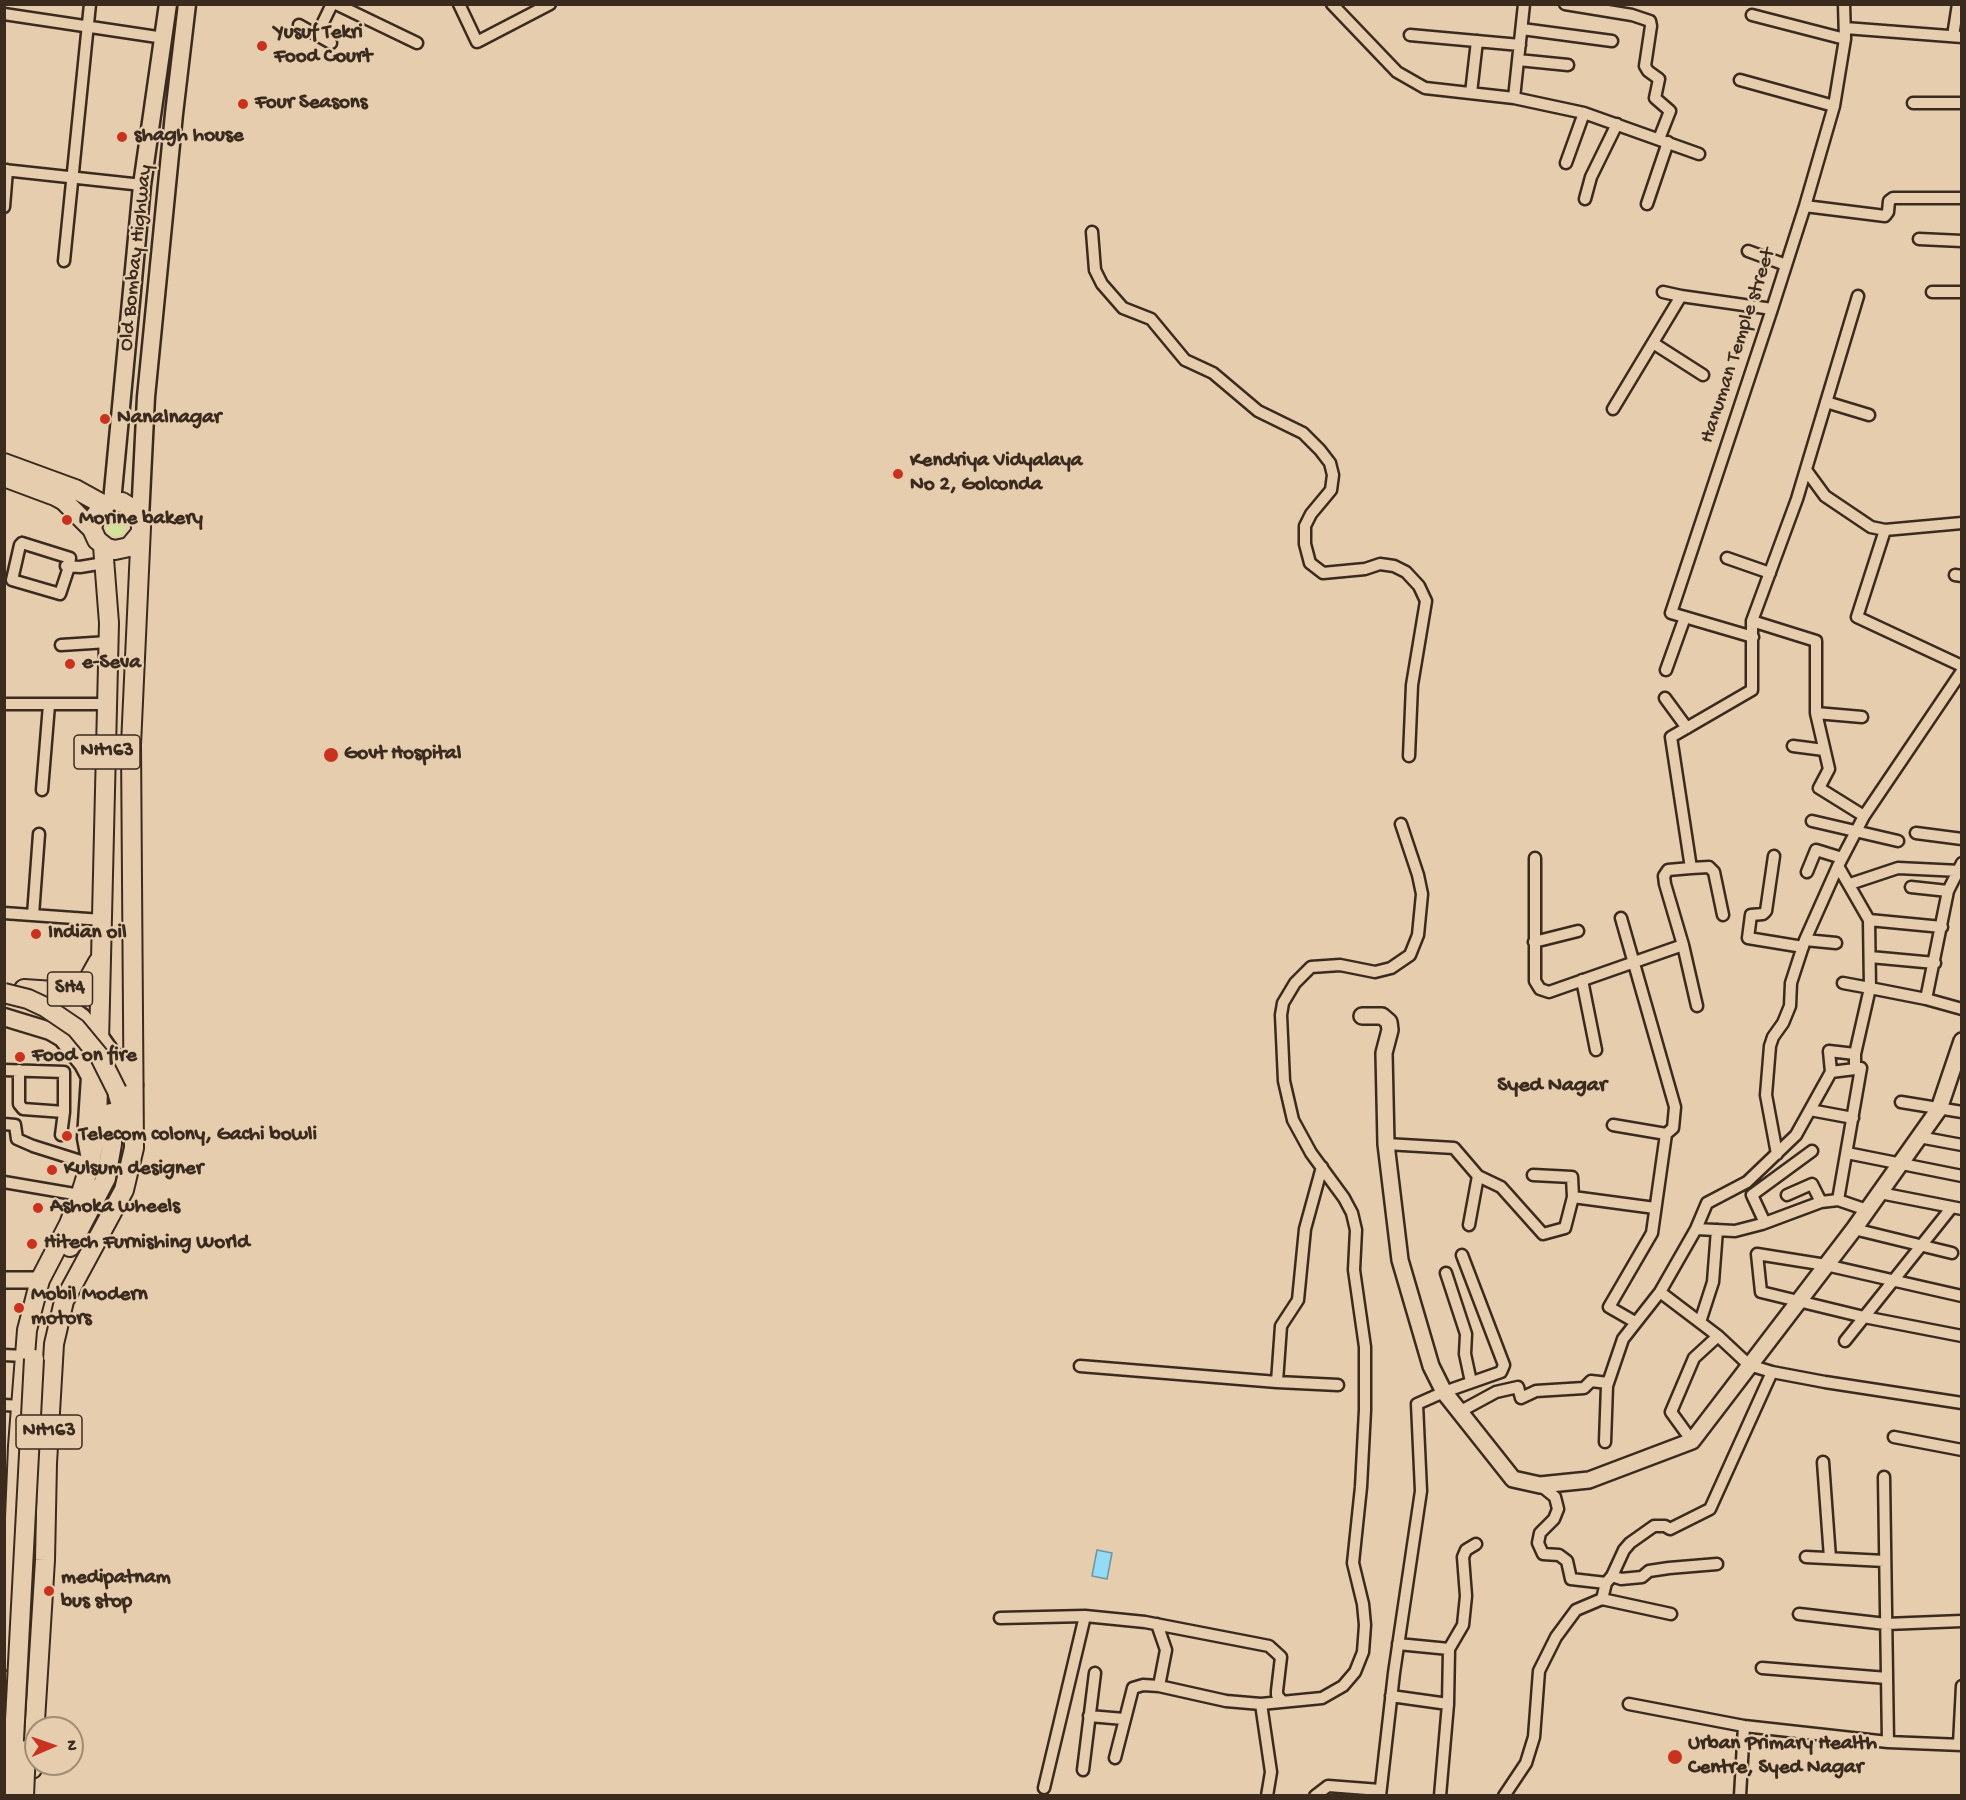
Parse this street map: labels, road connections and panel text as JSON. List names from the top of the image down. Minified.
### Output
{"streets":{"highway":["NH163","SH4"],"main road":["Old Bombay Highway"],"street":["Hanuman Temple street"]},"crossings":[["Old Bombay Highway","NH163"],["NH163","SH4"]],"districts":["Syed Nagar"],"places":["Yusuf Tekri Food Court","Four Seasons","shagh house","Nanalnagar","Kendriya Vidyalaya No 2, Golconda","Morine bakery","e-Seva","Govt Hospital","Indian oil","Food on fire","Telecom colony, Gachi bowli","Kulsum designer","Ashoka wheels","Hitech Furnishing World","Mobil Modern motors","medipatnam bus stop","Urban Primary Health Centre, Syed Nagar"],"north":"right"}
